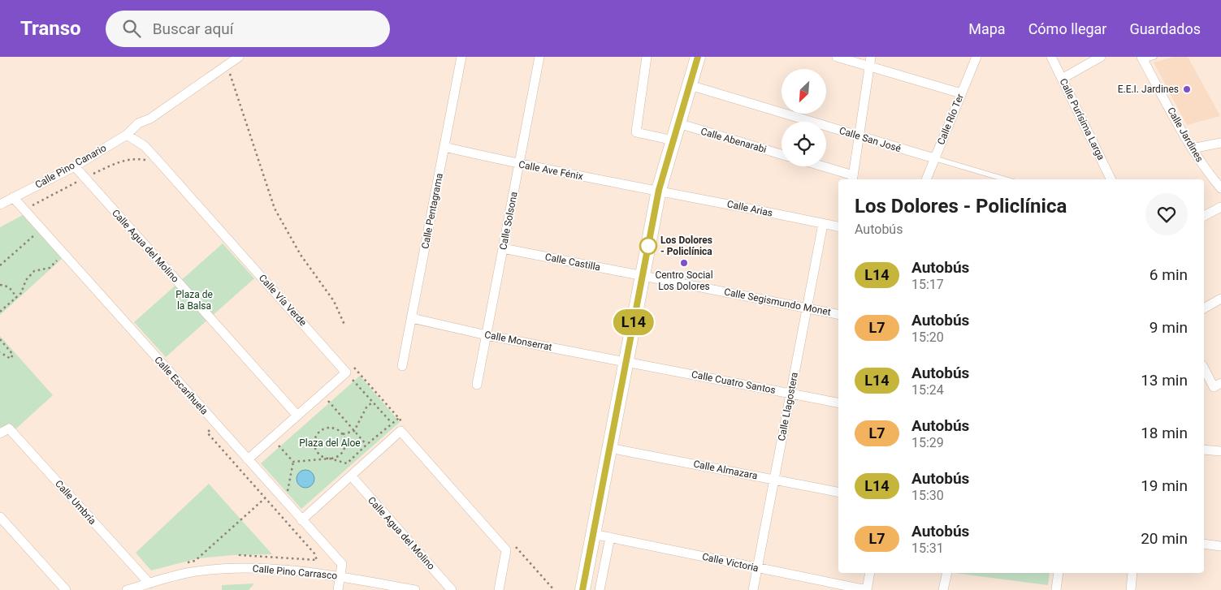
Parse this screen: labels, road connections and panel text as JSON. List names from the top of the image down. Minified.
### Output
{"streets":{"street":["Calle Río Ter","Calle Purísima Larga","Calle Jardines","Calle San José","Calle Abenarabi","Calle Pino Canario","Calle Ave Fénix","Calle Arias","Calle Pentagrama","Calle Solsona","Calle Agua del Molino","Calle Castilla","Calle Vía Verde","Calle Segismundo Monet","Calle Monserrat","Calle Cuatro Santos","Calle Escarihuela","Calle Llagostera","Calle Almazara","Calle Umbría","Calle Victoria","Calle Pino Carrasco"]},"crossings":[["Calle Río Ter","Calle San José"],["Calle Pino Canario","Calle Agua del Molino"],["Calle Pino Canario","Calle Vía Verde"],["Calle Pino Canario","Calle Escarihuela"],["Calle Ave Fénix","Calle Arias"],["Calle Ave Fénix","Calle Pentagrama"],["Calle Ave Fénix","Calle Solsona"],["Calle Arias","Calle Llagostera"],["Calle Pentagrama","Calle Monserrat"],["Calle Solsona","Calle Castilla"],["Calle Solsona","Calle Monserrat"],["Calle Agua del Molino","Calle Vía Verde"],["Calle Castilla","Calle Segismundo Monet"],["Calle Vía Verde","Calle Escarihuela"],["Calle Segismundo Monet","Calle Llagostera"],["Calle Monserrat","Calle Cuatro Santos"],["Calle Cuatro Santos","Calle Llagostera"],["Calle Escarihuela","Calle Pino Carrasco"],["Calle Llagostera","Calle Almazara"],["Calle Llagostera","Calle Victoria"],["Calle Umbría","Calle Pino Carrasco"]],"parks":["Plaza de la Balsa","Plaza del Aloe"],"places":["E.E.I. Jardines","Los Dolores - Policlínica","Centro Social Los Dolores"],"lines":["bus line L14"],"north":"bottom left","page":{"header":"Transo","search":"Buscar aquí","nav":["Mapa","Cómo llegar","Guardados"],"on_map":"L14","heading":["Los Dolores - Policlínica","Autobús"],"list":[{"mark":"L14","name":"Autobús","note":"15:17","value":"6 min"},{"mark":"L7","name":"Autobús","note":"15:20","value":"9 min"},{"mark":"L14","name":"Autobús","note":"15:24","value":"13 min"},{"mark":"L7","name":"Autobús","note":"15:29","value":"18 min"},{"mark":"L14","name":"Autobús","note":"15:30","value":"19 min"},{"mark":"L7","name":"Autobús","note":"15:31","value":"20 min"}]}}
